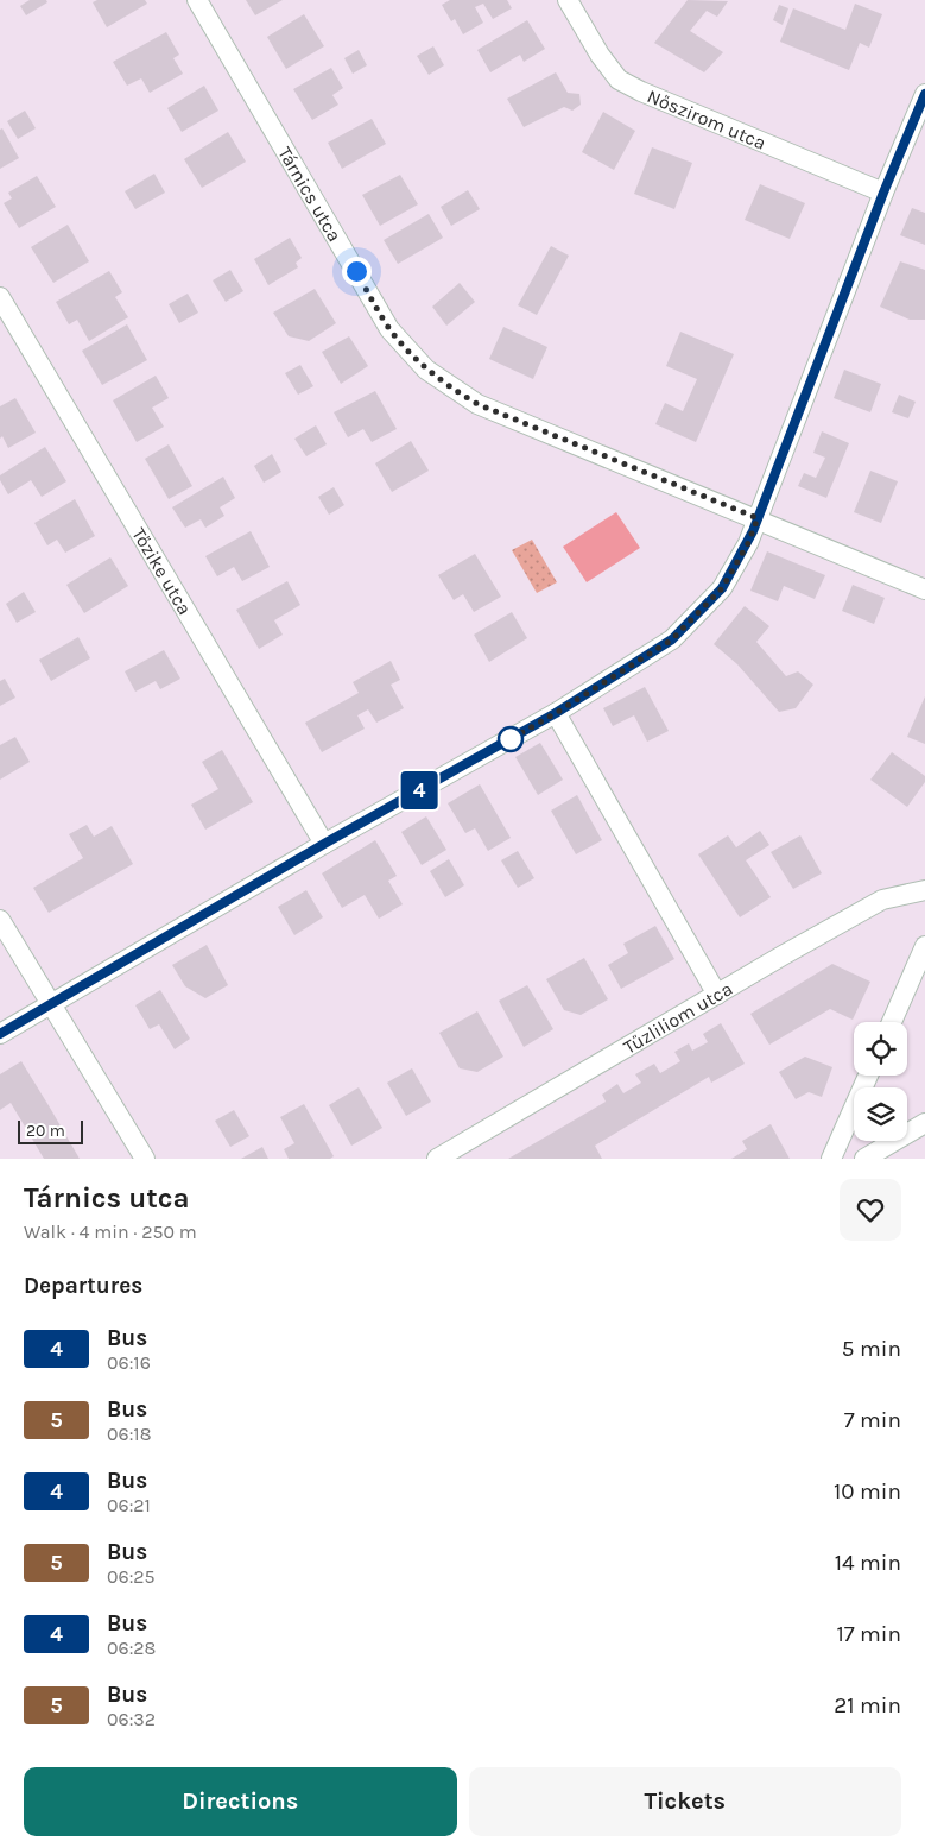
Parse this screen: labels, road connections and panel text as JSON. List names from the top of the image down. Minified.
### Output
{"streets":{"street":["Nőszirom utca","Tárnics utca","Tőzike utca","Tűzliliom utca"]},"lines":["bus line 4"],"scale_bar":"20 m","page":{"on_map":"4","scale":"20 m","heading":[["Tárnics utca","Walk · 4 min · 250 m"],"Departures"],"list":[{"mark":"4","name":"Bus","note":"06:16","value":"5 min"},{"mark":"5","name":"Bus","note":"06:18","value":"7 min"},{"mark":"4","name":"Bus","note":"06:21","value":"10 min"},{"mark":"5","name":"Bus","note":"06:25","value":"14 min"},{"mark":"4","name":"Bus","note":"06:28","value":"17 min"},{"mark":"5","name":"Bus","note":"06:32","value":"21 min"}],"buttons":["Directions","Tickets"]}}
